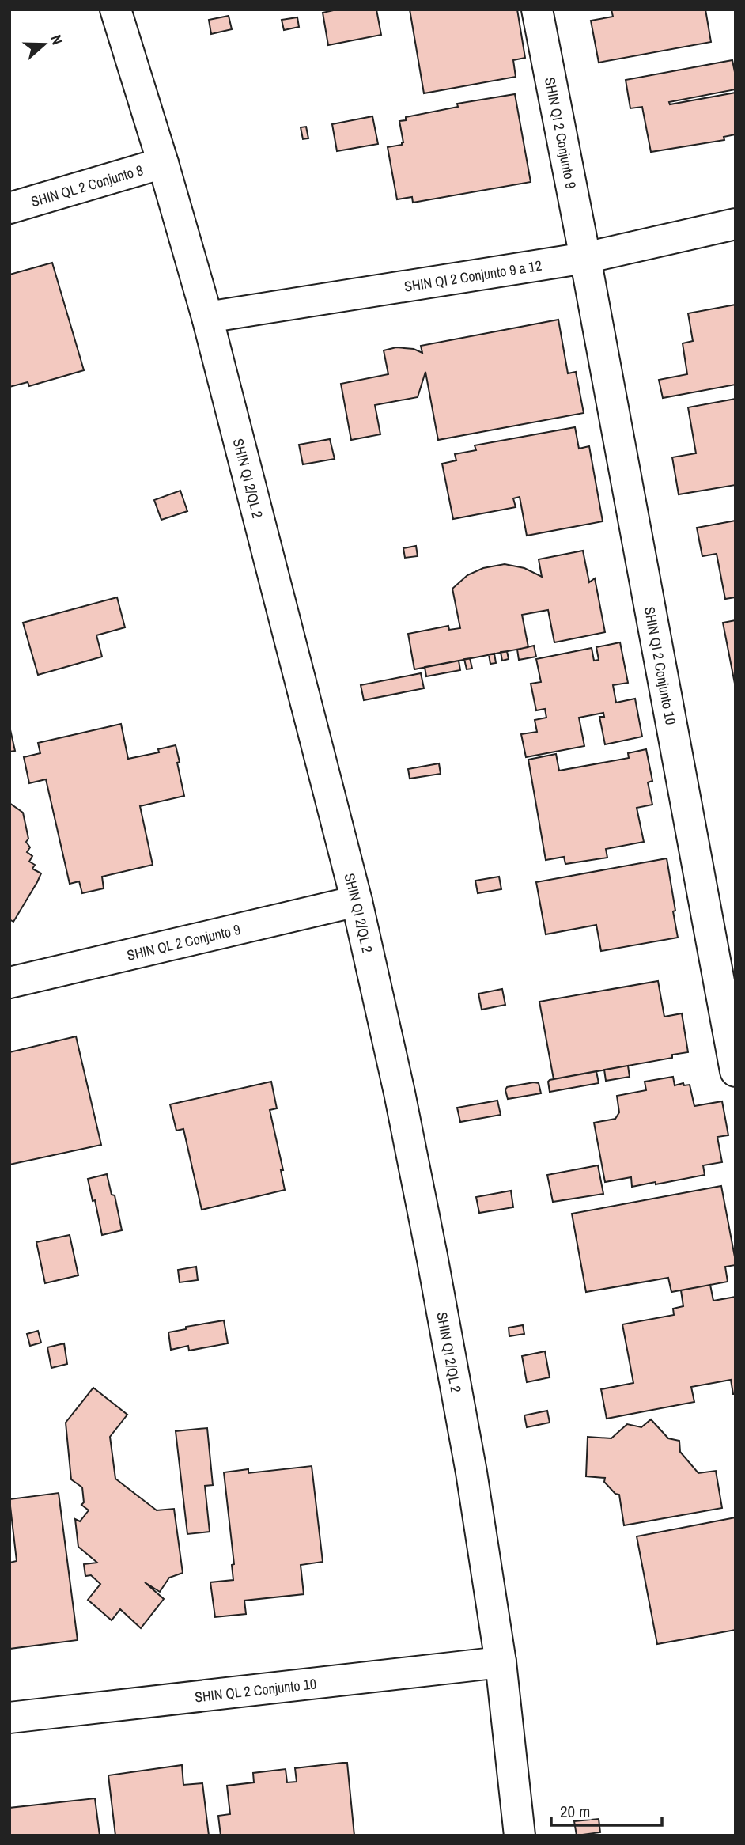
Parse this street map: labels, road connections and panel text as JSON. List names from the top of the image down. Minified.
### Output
{"streets":{"street":["SHIN QI 2 Conjunto 9","SHIN QL 2 Conjunto 8","SHIN QI 2 Conjunto 9 a 12","SHIN QI 2/QL 2","SHIN QI 2 Conjunto 10","SHIN QL 2 Conjunto 9","SHIN QL 2 Conjunto 10"]},"crossings":[["SHIN QI 2 Conjunto 9","SHIN QI 2 Conjunto 9 a 12"],["SHIN QI 2 Conjunto 9","SHIN QI 2 Conjunto 10"],["SHIN QL 2 Conjunto 8","SHIN QI 2/QL 2"],["SHIN QI 2 Conjunto 9 a 12","SHIN QI 2/QL 2"],["SHIN QI 2 Conjunto 9 a 12","SHIN QI 2 Conjunto 10"],["SHIN QI 2/QL 2","SHIN QL 2 Conjunto 9"],["SHIN QI 2/QL 2","SHIN QL 2 Conjunto 10"]],"scale_bar":"20 m","north":"right"}
